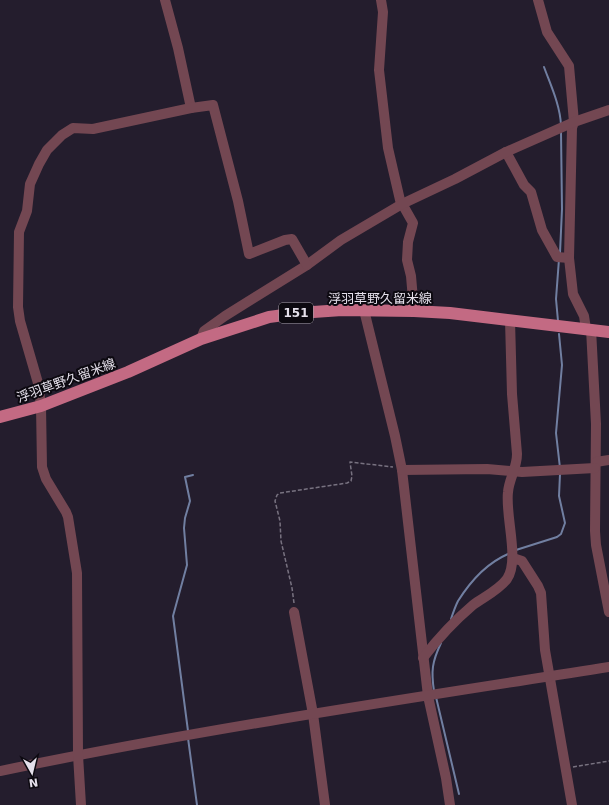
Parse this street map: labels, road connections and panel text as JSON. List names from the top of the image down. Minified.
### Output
{"streets":{"main road":["浮羽草野久留米線","151"]},"north":"bottom"}
